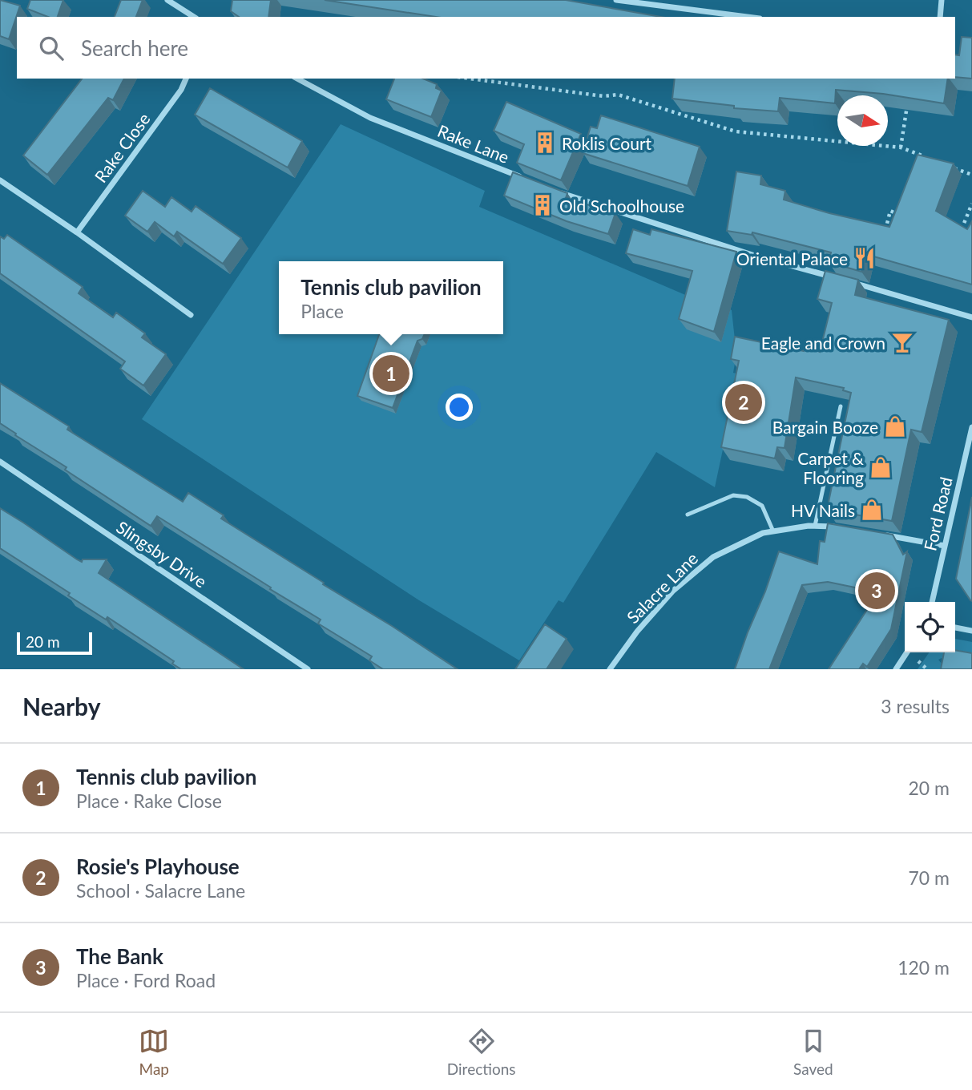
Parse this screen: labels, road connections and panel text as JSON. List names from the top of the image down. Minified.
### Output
{"streets":{"street":["Rake Lane","Rake Close","Ford Road","Slingsby Drive","Salacre Lane"]},"places":{"building":["Roklis Court","Old Schoolhouse"],"restaurant":["Oriental Palace"],"bar":["Eagle and Crown"],"shop":["Bargain Booze","Carpet & Flooring","HV Nails"]},"scale_bar":"20 m","north":"right","page":{"search":"Search here","popup":["Tennis club pavilion","Place"],"pins":["1","2","3"],"scale":"20 m","heading":["Nearby","3 results"],"list":[{"mark":"1","name":"Tennis club pavilion","note":"Place · Rake Close","value":"20 m"},{"mark":"2","name":"Rosie's Playhouse","note":"School · Salacre Lane","value":"70 m"},{"mark":"3","name":"The Bank","note":"Place · Ford Road","value":"120 m"}],"nav":["Map","Directions","Saved"]}}
